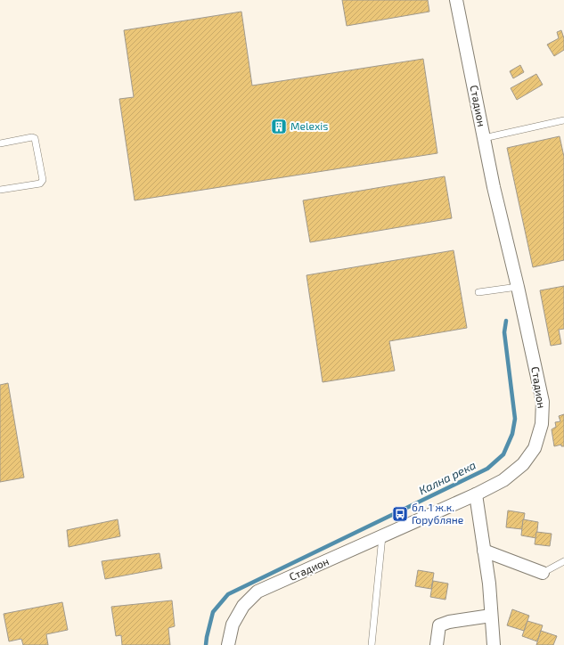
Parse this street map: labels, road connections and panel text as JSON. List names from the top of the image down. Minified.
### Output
{"streets":{"street":["Стадион"]},"water":["Кална река"],"places":{"building":["Мelexis"],"bus stop":["бл. 1 ж.к. Горубляне"]}}
